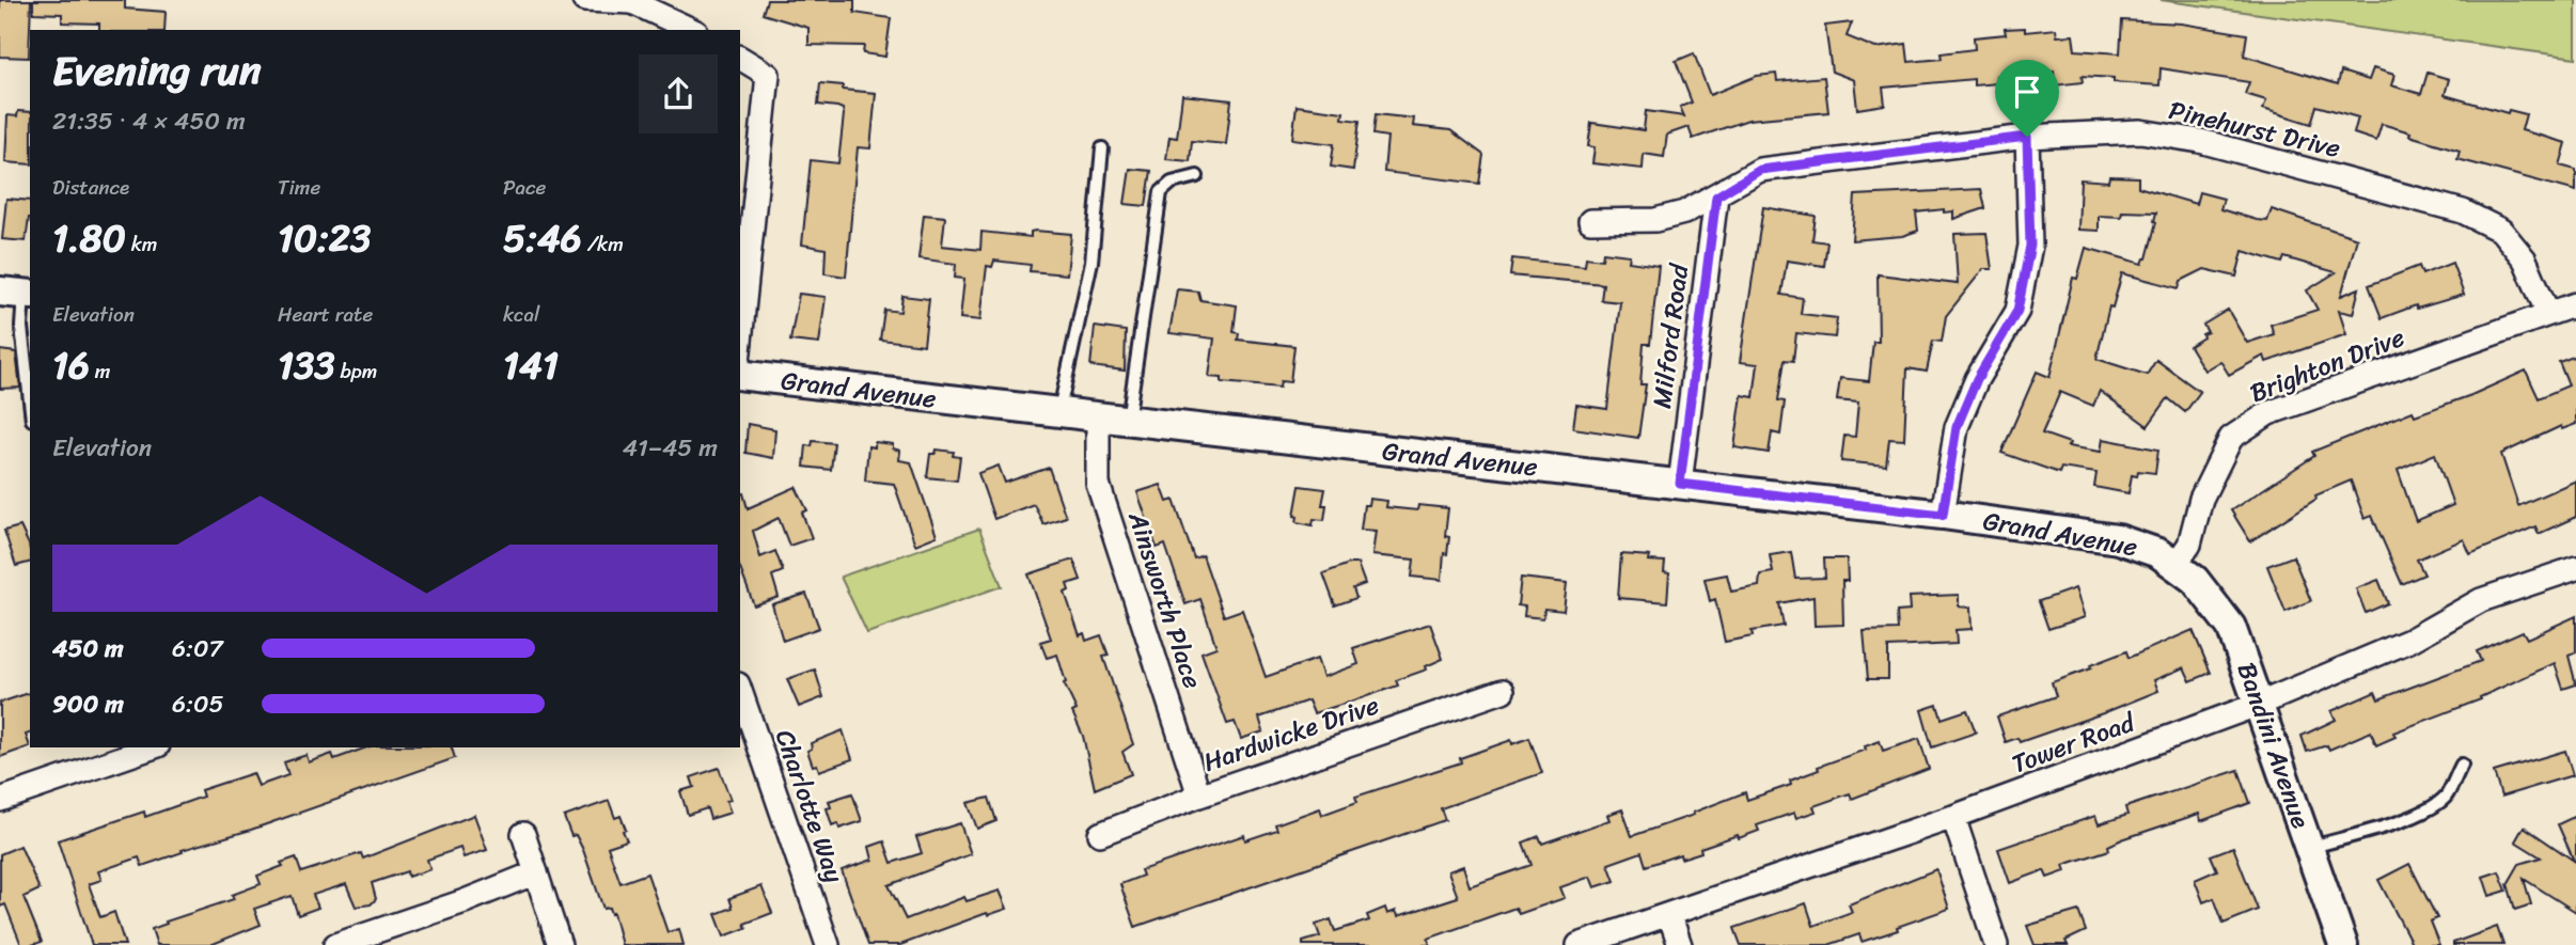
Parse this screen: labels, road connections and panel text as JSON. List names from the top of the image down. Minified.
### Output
{"streets":{"street":["Pinehurst Drive","Milford Road","Brighton Drive","Grand Avenue","Ainsworth Place","Hardwicke Drive","Tower Road","Bandini Avenue","Charlotte Way"]},"crossings":[["Pinehurst Drive","Milford Road"],["Pinehurst Drive","Brighton Drive"],["Milford Road","Grand Avenue"],["Brighton Drive","Grand Avenue"],["Brighton Drive","Bandini Avenue"],["Grand Avenue","Ainsworth Place"],["Grand Avenue","Bandini Avenue"],["Ainsworth Place","Hardwicke Drive"],["Tower Road","Bandini Avenue"]],"page":{"heading":["Evening run","21:35 · 4 × 450 m"],"stats":[["Distance","1.80 km"],["Time","10:23"],["Pace","5:46 /km"],["Elevation","16 m"],["Heart rate","133 bpm"],["kcal","141"]],"chart":["Elevation","41–45 m"],"list":[{"name":"450 m","note":"6:07"},{"name":"900 m","note":"6:05"}]}}
